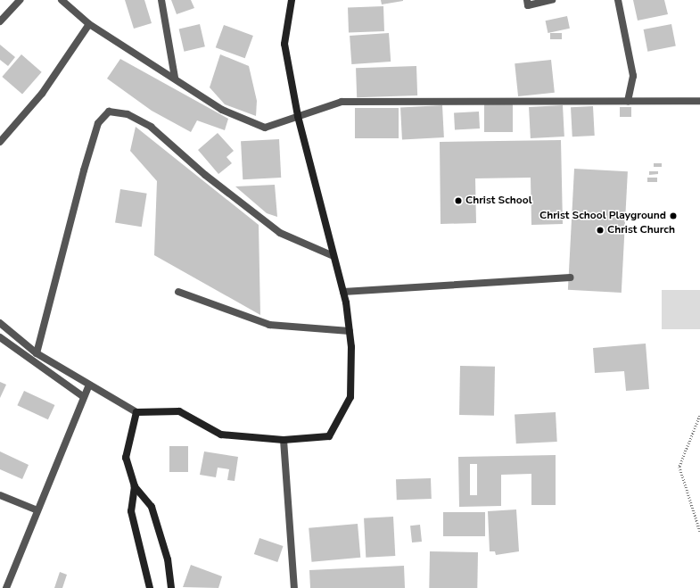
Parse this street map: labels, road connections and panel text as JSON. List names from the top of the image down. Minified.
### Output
{"places":["Christ School","Christ School Playground","Christ Church"]}
